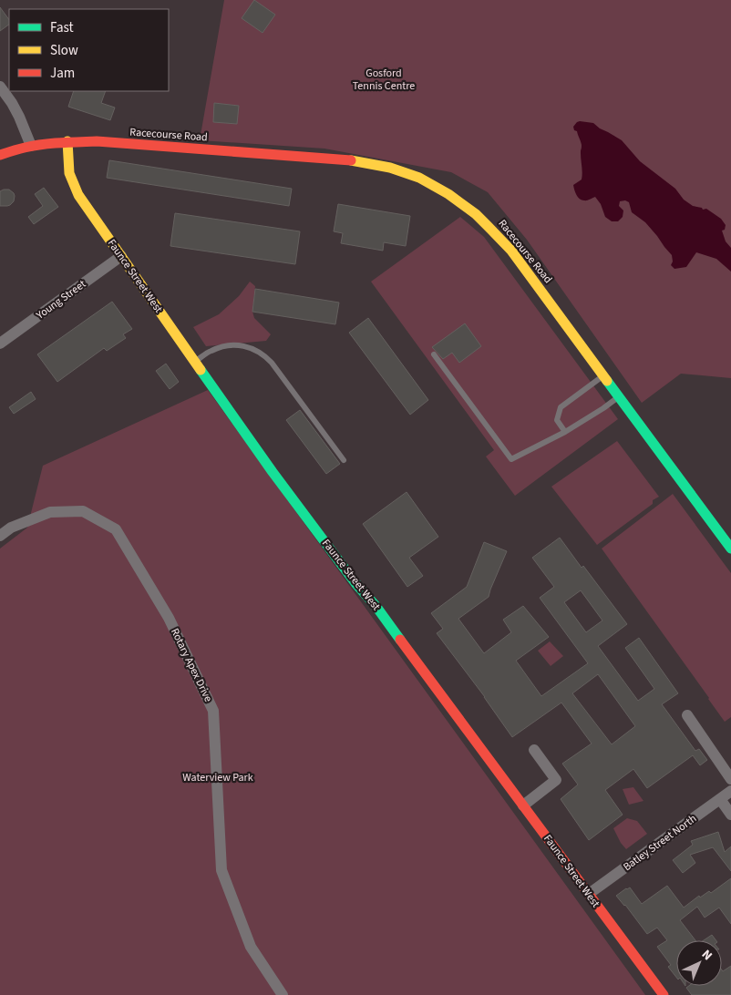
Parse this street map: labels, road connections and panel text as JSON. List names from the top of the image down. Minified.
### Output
{"streets":{"street":["Racecourse Road","Faunce Street West","Young Street","Rotary Apex Drive","Batley Street North"]},"crossings":[["Racecourse Road","Faunce Street West"],["Faunce Street West","Young Street"],["Faunce Street West","Batley Street North"]],"parks":["Gosford Tennis Centre","Waterview Park"],"legend":["Fast","Slow","Jam"],"north":"top right"}
